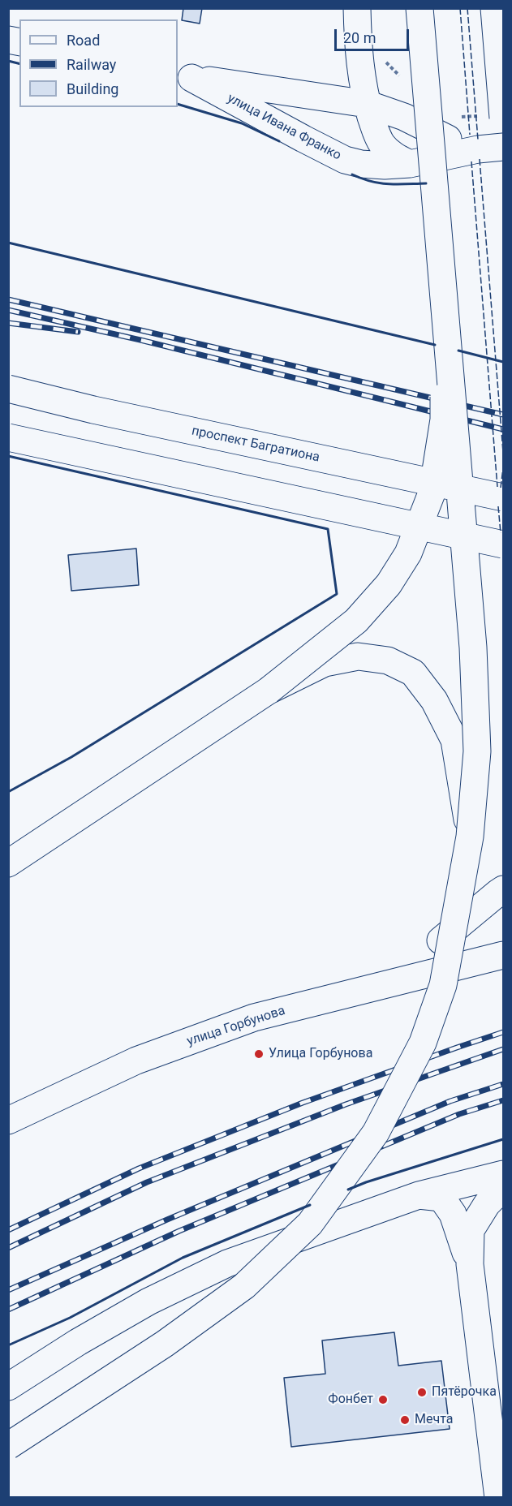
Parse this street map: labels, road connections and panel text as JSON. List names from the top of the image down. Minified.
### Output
{"streets":{"street":["улица Ивана Франко","проспект Багратиона","улица Горбунова"]},"places":["Улица Горбунова","Пятёрочка","Фонбет","Мечта"],"legend":["Road","Railway","Building"],"scale_bar":"20 m"}
